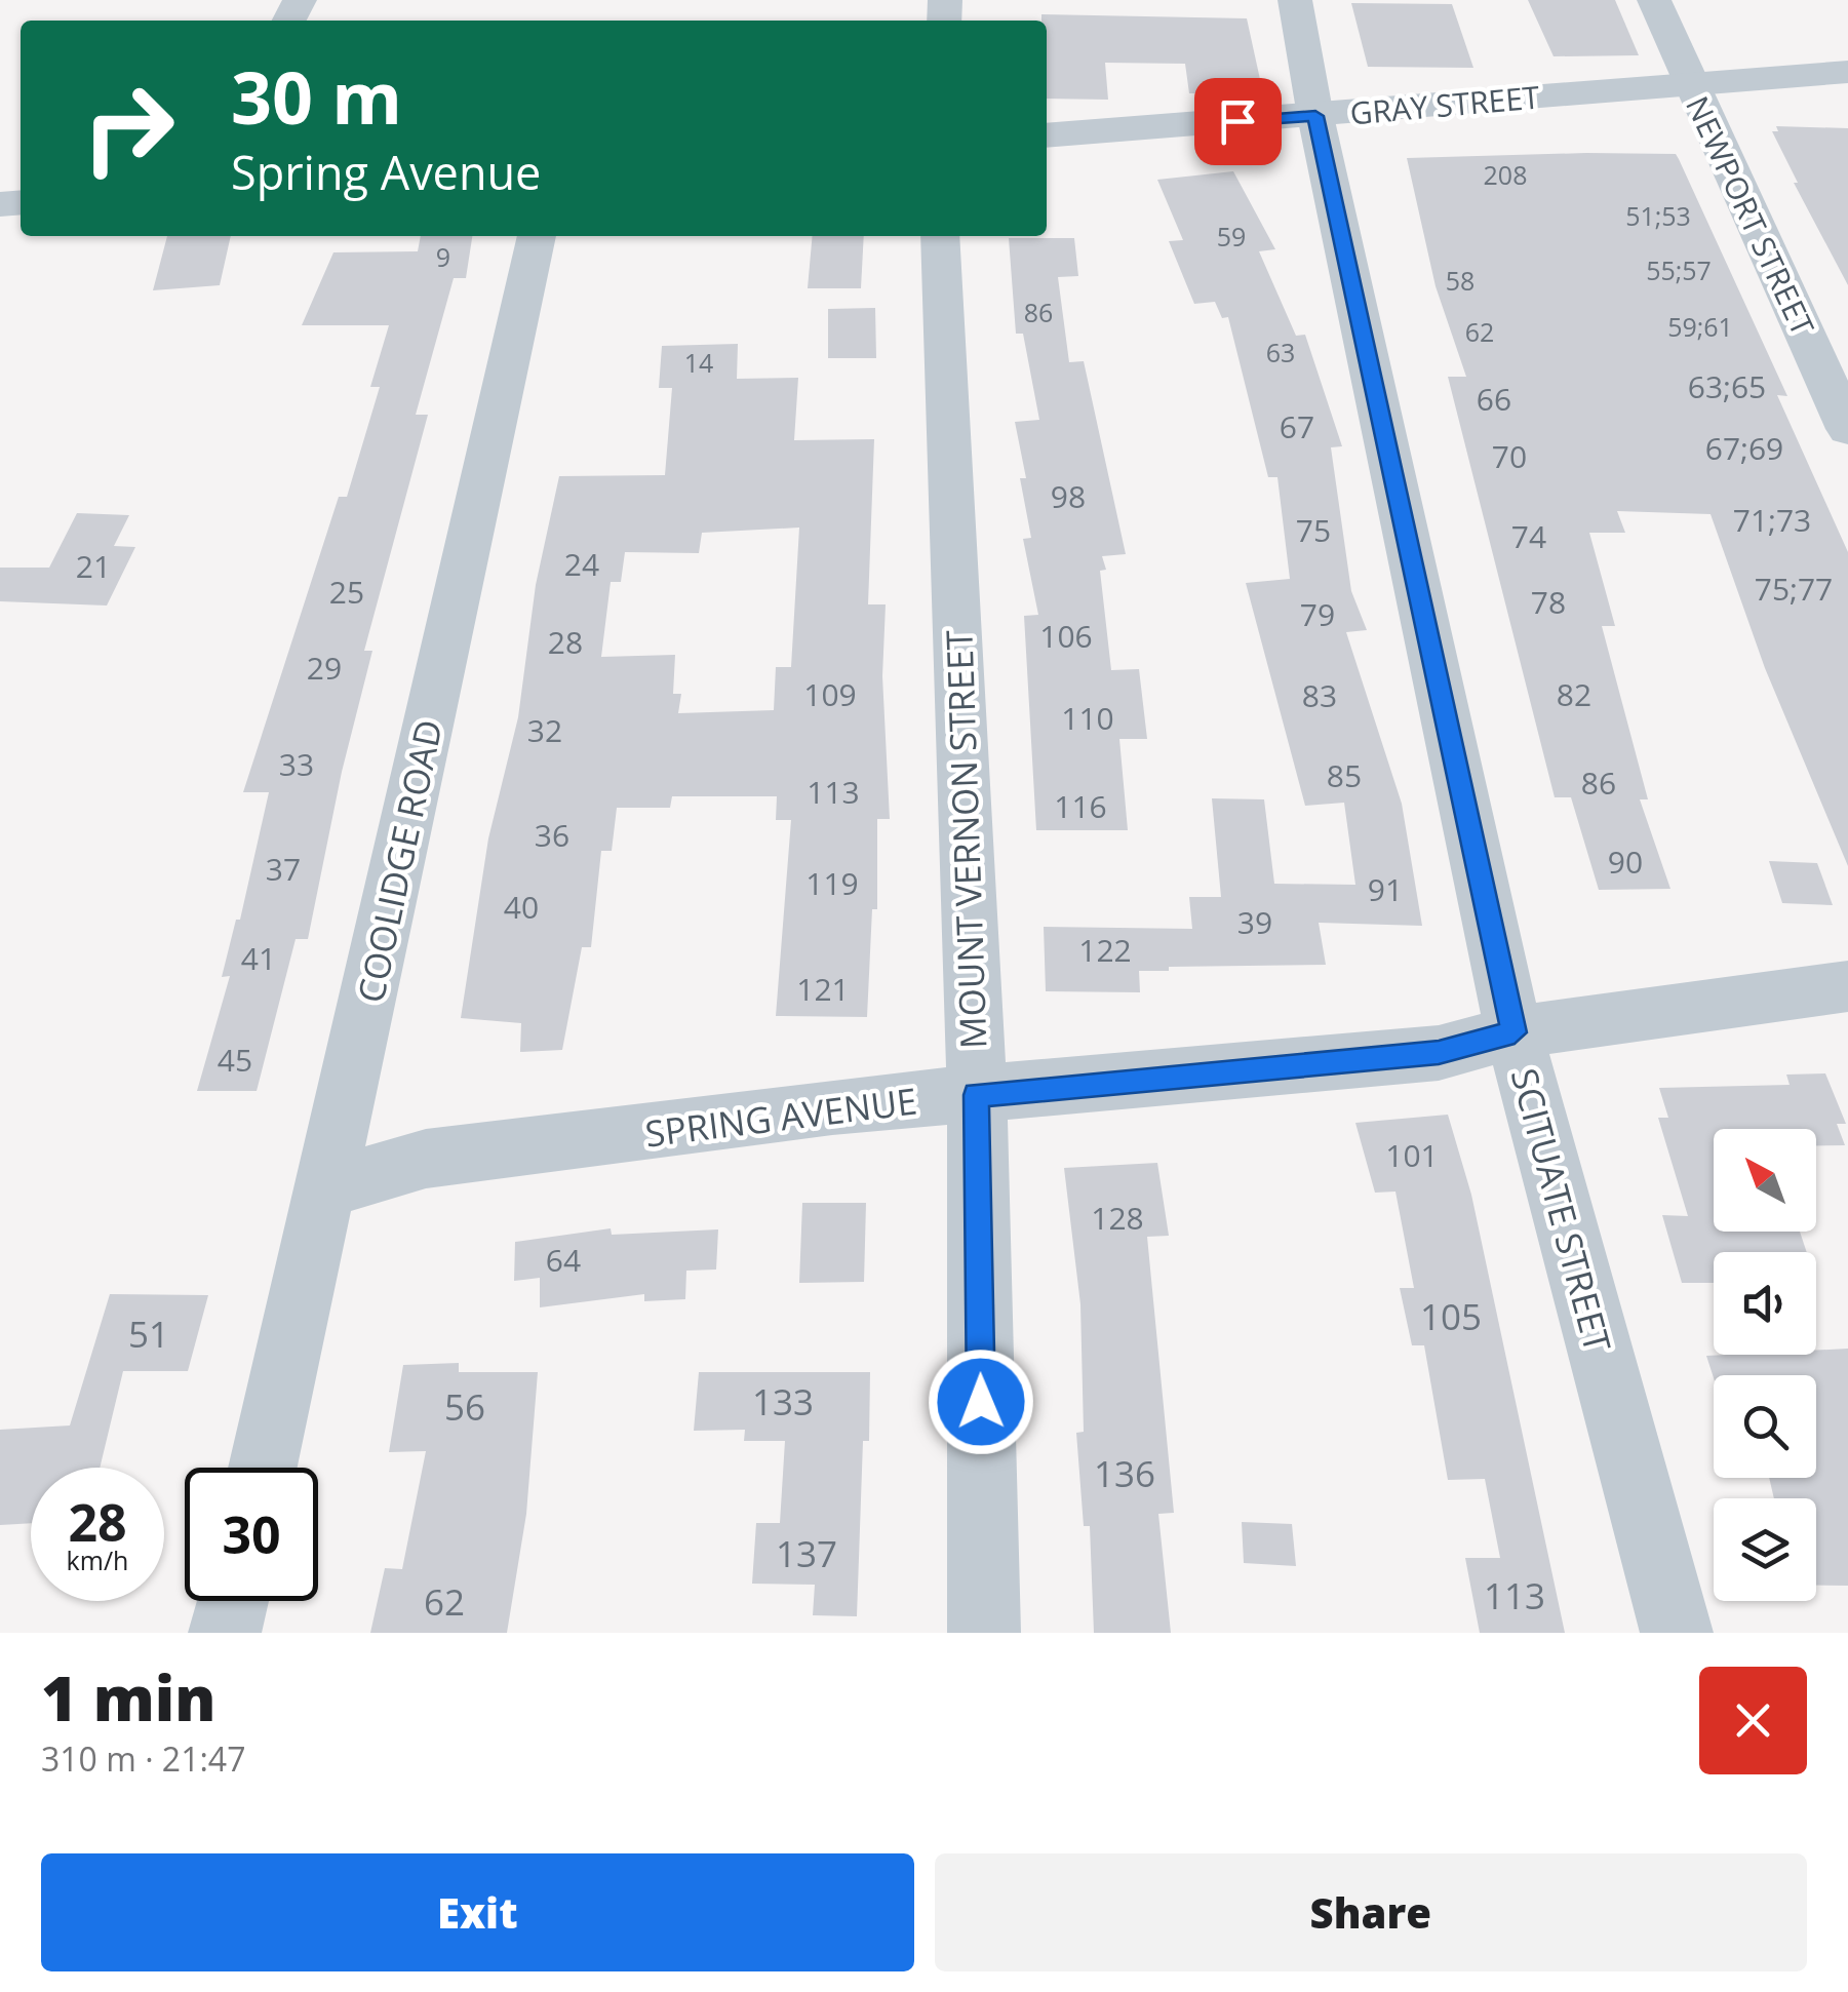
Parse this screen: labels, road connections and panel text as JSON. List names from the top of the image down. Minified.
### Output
{"streets":{"street":["GRAY STREET","NEWPORT STREET","MOUNT VERNON STREET","COOLIDGE ROAD","SPRING AVENUE","SCITUATE STREET"]},"crossings":[["GRAY STREET","NEWPORT STREET"],["GRAY STREET","SCITUATE STREET"],["MOUNT VERNON STREET","SPRING AVENUE"],["COOLIDGE ROAD","SPRING AVENUE"],["SPRING AVENUE","SCITUATE STREET"]],"house_numbers":["208","51;53","59","9","55;57","58","86","59;61","62","63","14","63;65","66","67","67;69","70","98","71;73","75","74","24","21","75;77","25","78","79","106","28","29","109","82","83","110","32","33","85","86","113","116","36","90","37","119","91","40","39","122","41","121","45","101","128","64","105","51","133","56","136","137","113","62"],"north":"top left","page":{"turn":["30 m","Spring Avenue"],"speed":"28 km/h","limit":"30","heading":["1 min","310 m · 21:47"],"buttons":["Exit","Share"]}}
